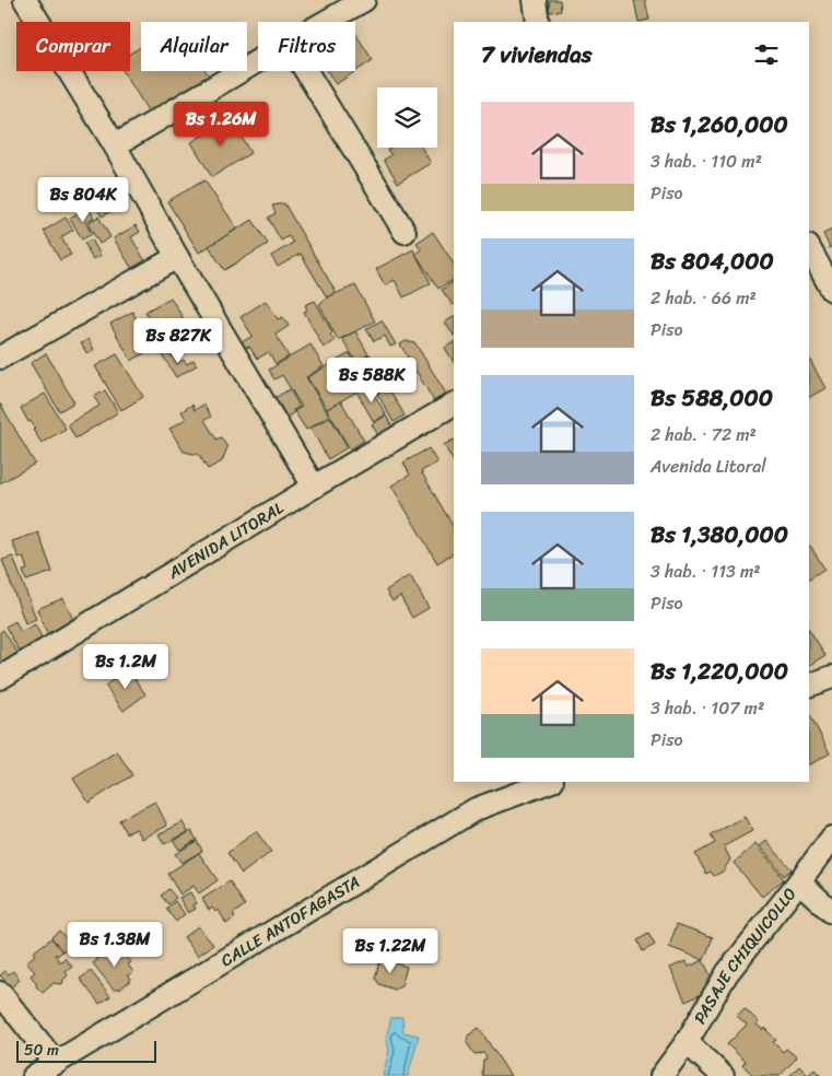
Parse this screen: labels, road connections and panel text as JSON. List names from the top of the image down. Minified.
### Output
{"streets":{"street":["AVENIDA LITORAL","CALLE ANTOFAGASTA","PASAJE CHIQUICOLLO"]},"scale_bar":"50 m","page":{"chip":["Comprar","Alquilar","Filtros"],"heading":"7 viviendas","list":[{"name":"Bs 1,260,000","note":"3 hab. · 110 m² · Piso"},{"name":"Bs 804,000","note":"2 hab. · 66 m² · Piso"},{"name":"Bs 588,000","note":"2 hab. · 72 m² · Avenida Litoral"},{"name":"Bs 1,380,000","note":"3 hab. · 113 m² · Piso"},{"name":"Bs 1,220,000","note":"3 hab. · 107 m² · Piso"}],"price":["Bs 1.26M","Bs 804K","Bs 827K","Bs 588K","Bs 1.2M","Bs 1.38M","Bs 1.22M"],"scale":"50 m"}}
